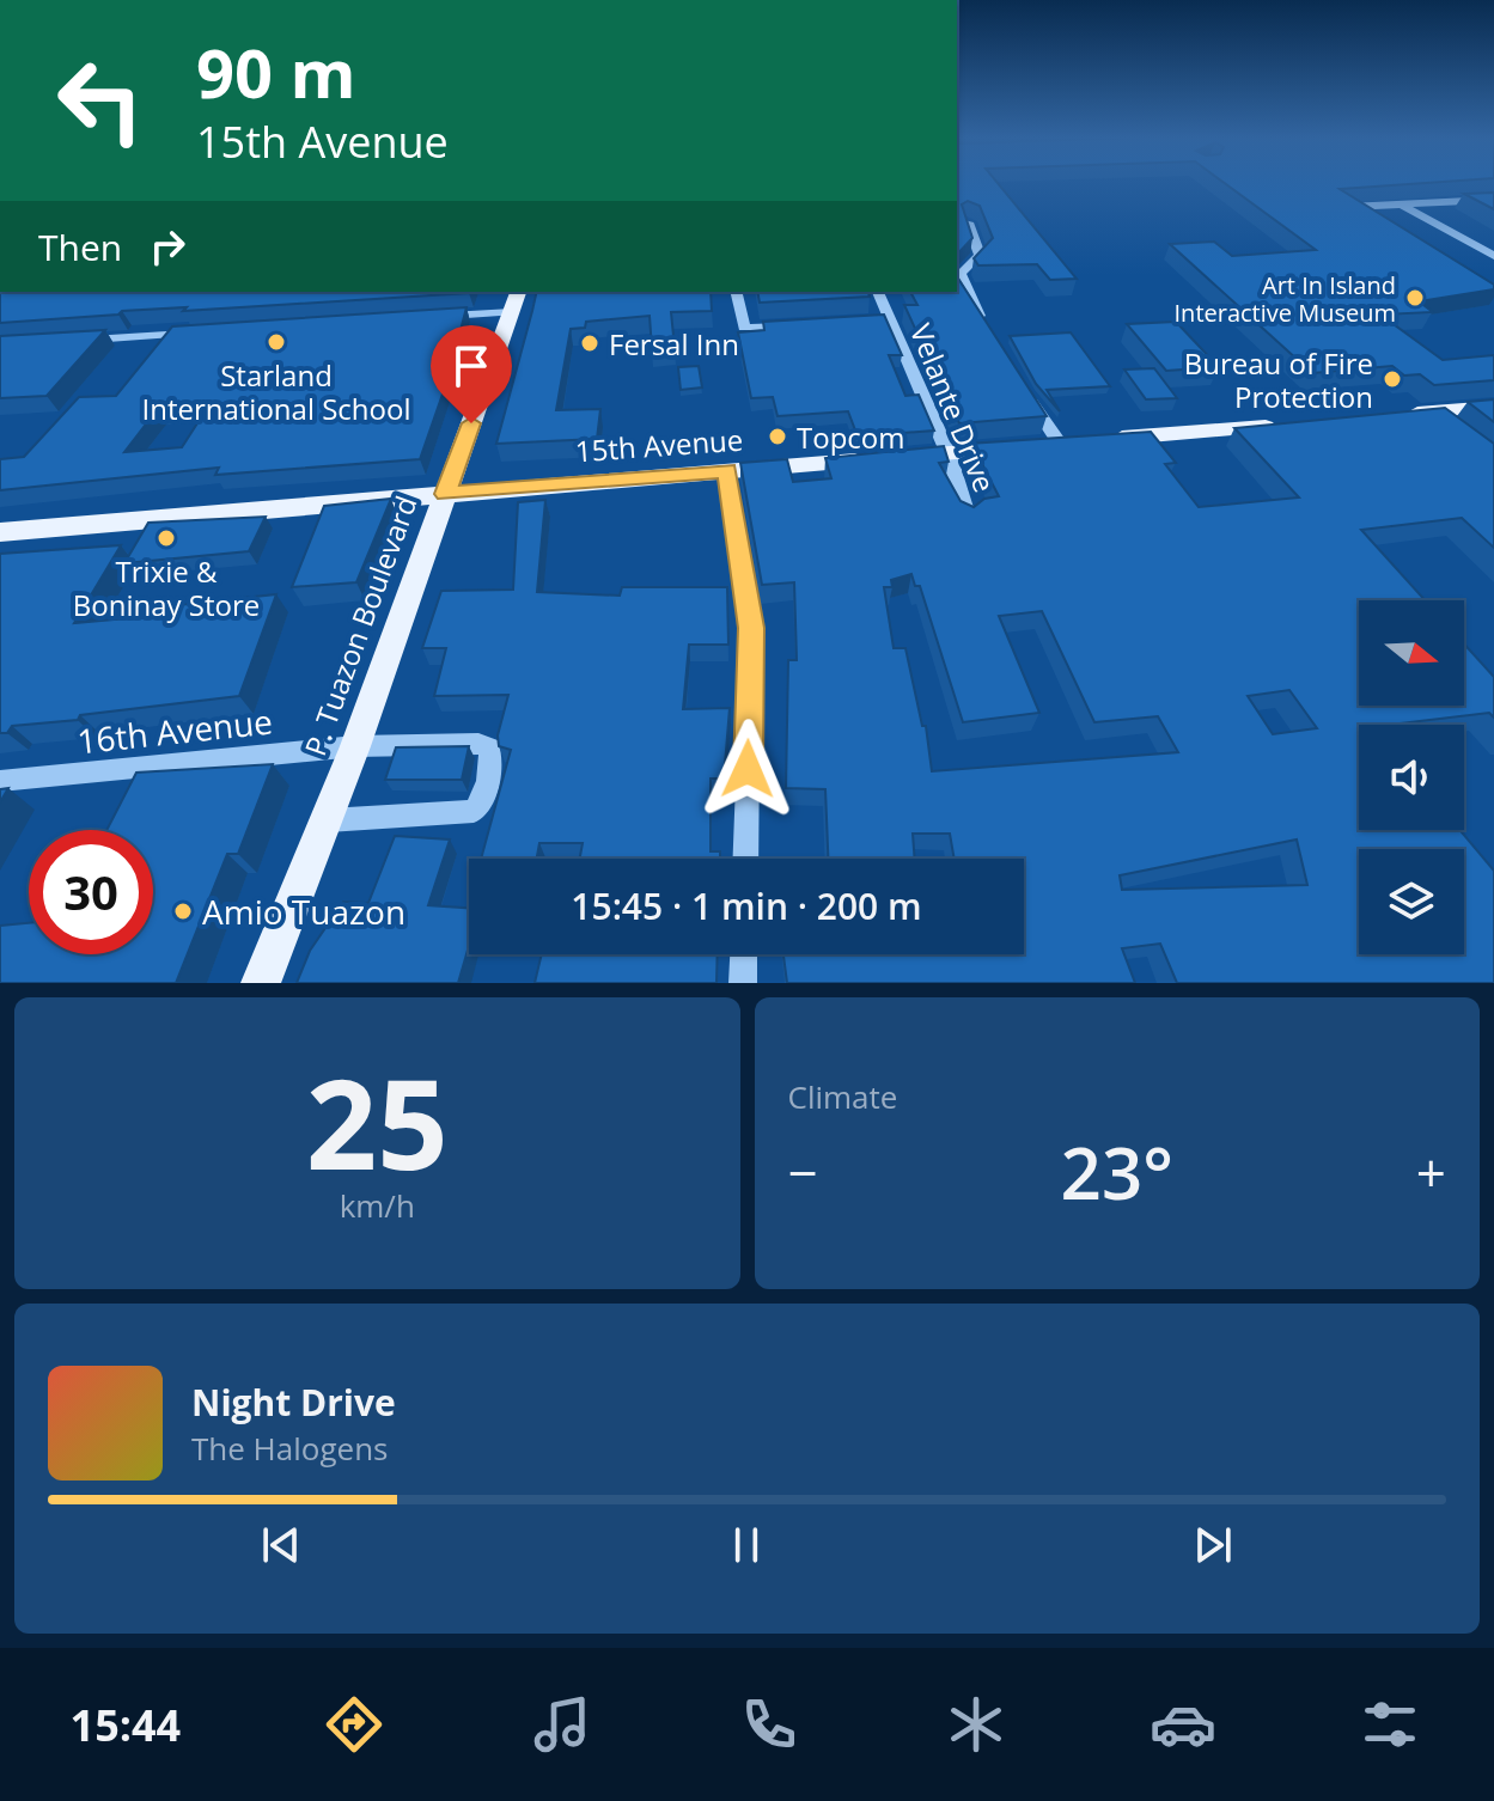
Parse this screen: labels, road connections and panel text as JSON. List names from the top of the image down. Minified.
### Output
{"streets":{"main road":["15th Avenue","P. Tuazon Boulevard"],"street":["Velante Drive","16th Avenue"]},"crossings":[["Velante Drive","15th Avenue"],["15th Avenue","P. Tuazon Boulevard"],["P. Tuazon Boulevard","16th Avenue"]],"places":["Art In Island Interactive Museum","Starland International School","Fersal Inn","Bureau of Fire Protection","Topcom","Trixie & Boninay Store","Amio Tuazon"],"north":"right","page":{"turn":["90 m","15th Avenue"],"then":"Then","limit":"30","trip":"15:45 · 1 min · 200 m","tile":[["25","km/h"],"Climate"],"heat":["−","23°","+"],"song":["Night Drive","The Halogens"],"tabs":"15:44"}}
